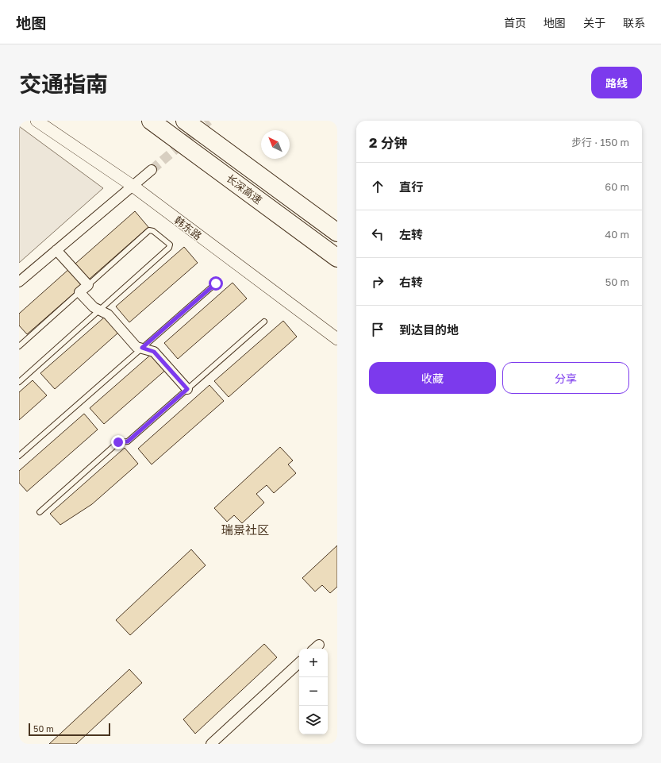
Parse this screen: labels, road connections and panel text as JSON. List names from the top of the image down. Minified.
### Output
{"streets":{"highway":["长深高速"],"street":["韩东路"]},"districts":["瑞景社区"],"scale_bar":"50 m","north":"top left","page":{"header":"地图","nav":["首页","地图","关于","联系"],"title":"交通指南","buttons":["路线",["收藏","分享"]],"heading":["2 分钟","步行 · 150 m"],"list":[["直行","60 m"],["左转","40 m"],["右转","50 m"],"到达目的地"],"map_buttons":["+","−"],"scale":"50 m"}}
